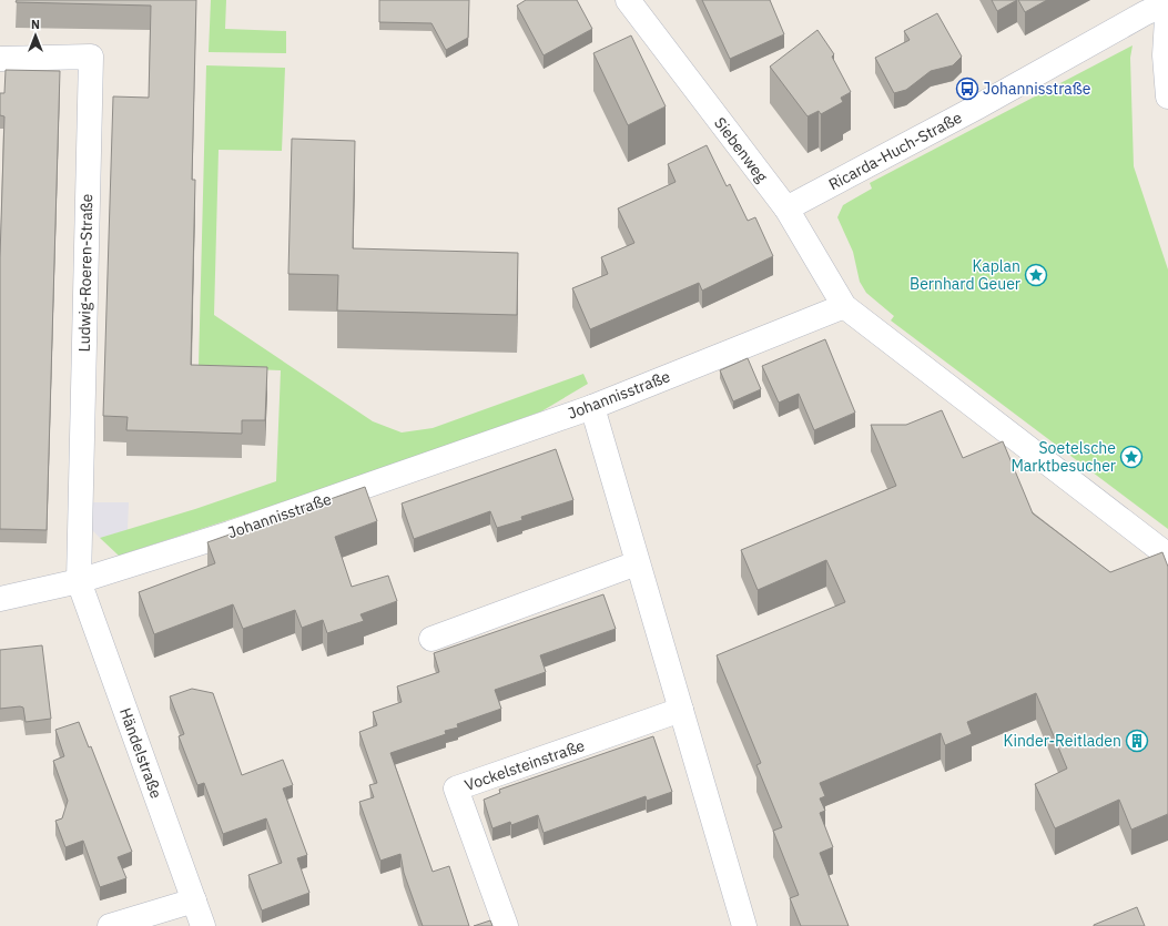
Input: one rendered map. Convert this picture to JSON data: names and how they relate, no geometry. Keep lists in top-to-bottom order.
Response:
{
  "streets": {
    "street": [
      "Siebenweg",
      "Ricarda-Huch-Straße",
      "Ludwig-Roeren-Straße",
      "Johannisstraße",
      "Händelstraße",
      "Vockelsteinstraße"
    ]
  },
  "crossings": [
    ["Siebenweg", "Ricarda-Huch-Straße"],
    ["Siebenweg", "Johannisstraße"],
    ["Ludwig-Roeren-Straße", "Johannisstraße"],
    ["Ludwig-Roeren-Straße", "Händelstraße"],
    ["Johannisstraße", "Händelstraße"]
  ],
  "places": {
    "bus stop": ["Johannisstraße"],
    "place": ["Kaplan Bernhard Geuer", "Soetelsche Marktbesucher"],
    "building": ["Kinder-Reitladen"]
  },
  "north": "top"
}
